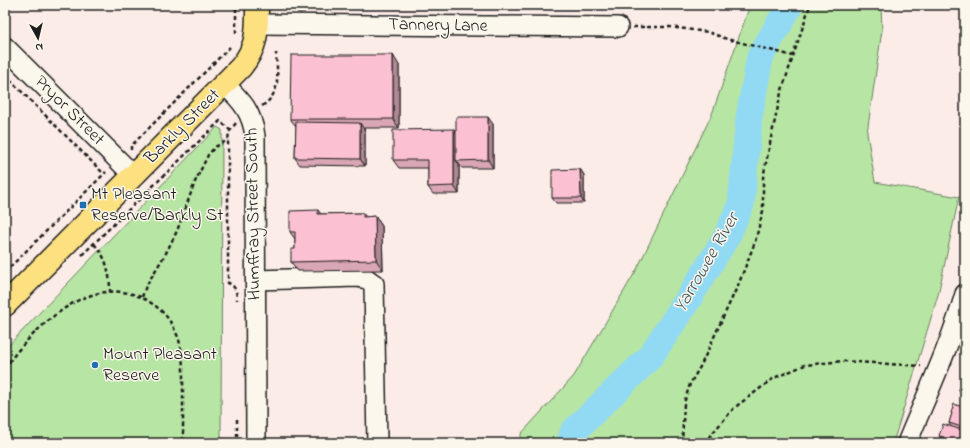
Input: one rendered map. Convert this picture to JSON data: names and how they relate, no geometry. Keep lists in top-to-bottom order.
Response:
{
  "streets": {
    "main road": ["Barkly Street"],
    "street": ["Tannery Lane", "Pryor Street", "Humffray Street South"]
  },
  "crossings": [
    ["Pryor Street", "Barkly Street"],
    ["Barkly Street", "Humffray Street South"]
  ],
  "water": ["Yarrowee River"],
  "places": {
    "transit": ["Mt Pleasant Reserve/Barkly St"],
    "other": ["Mount Pleasant Reserve"]
  },
  "north": "bottom"
}
